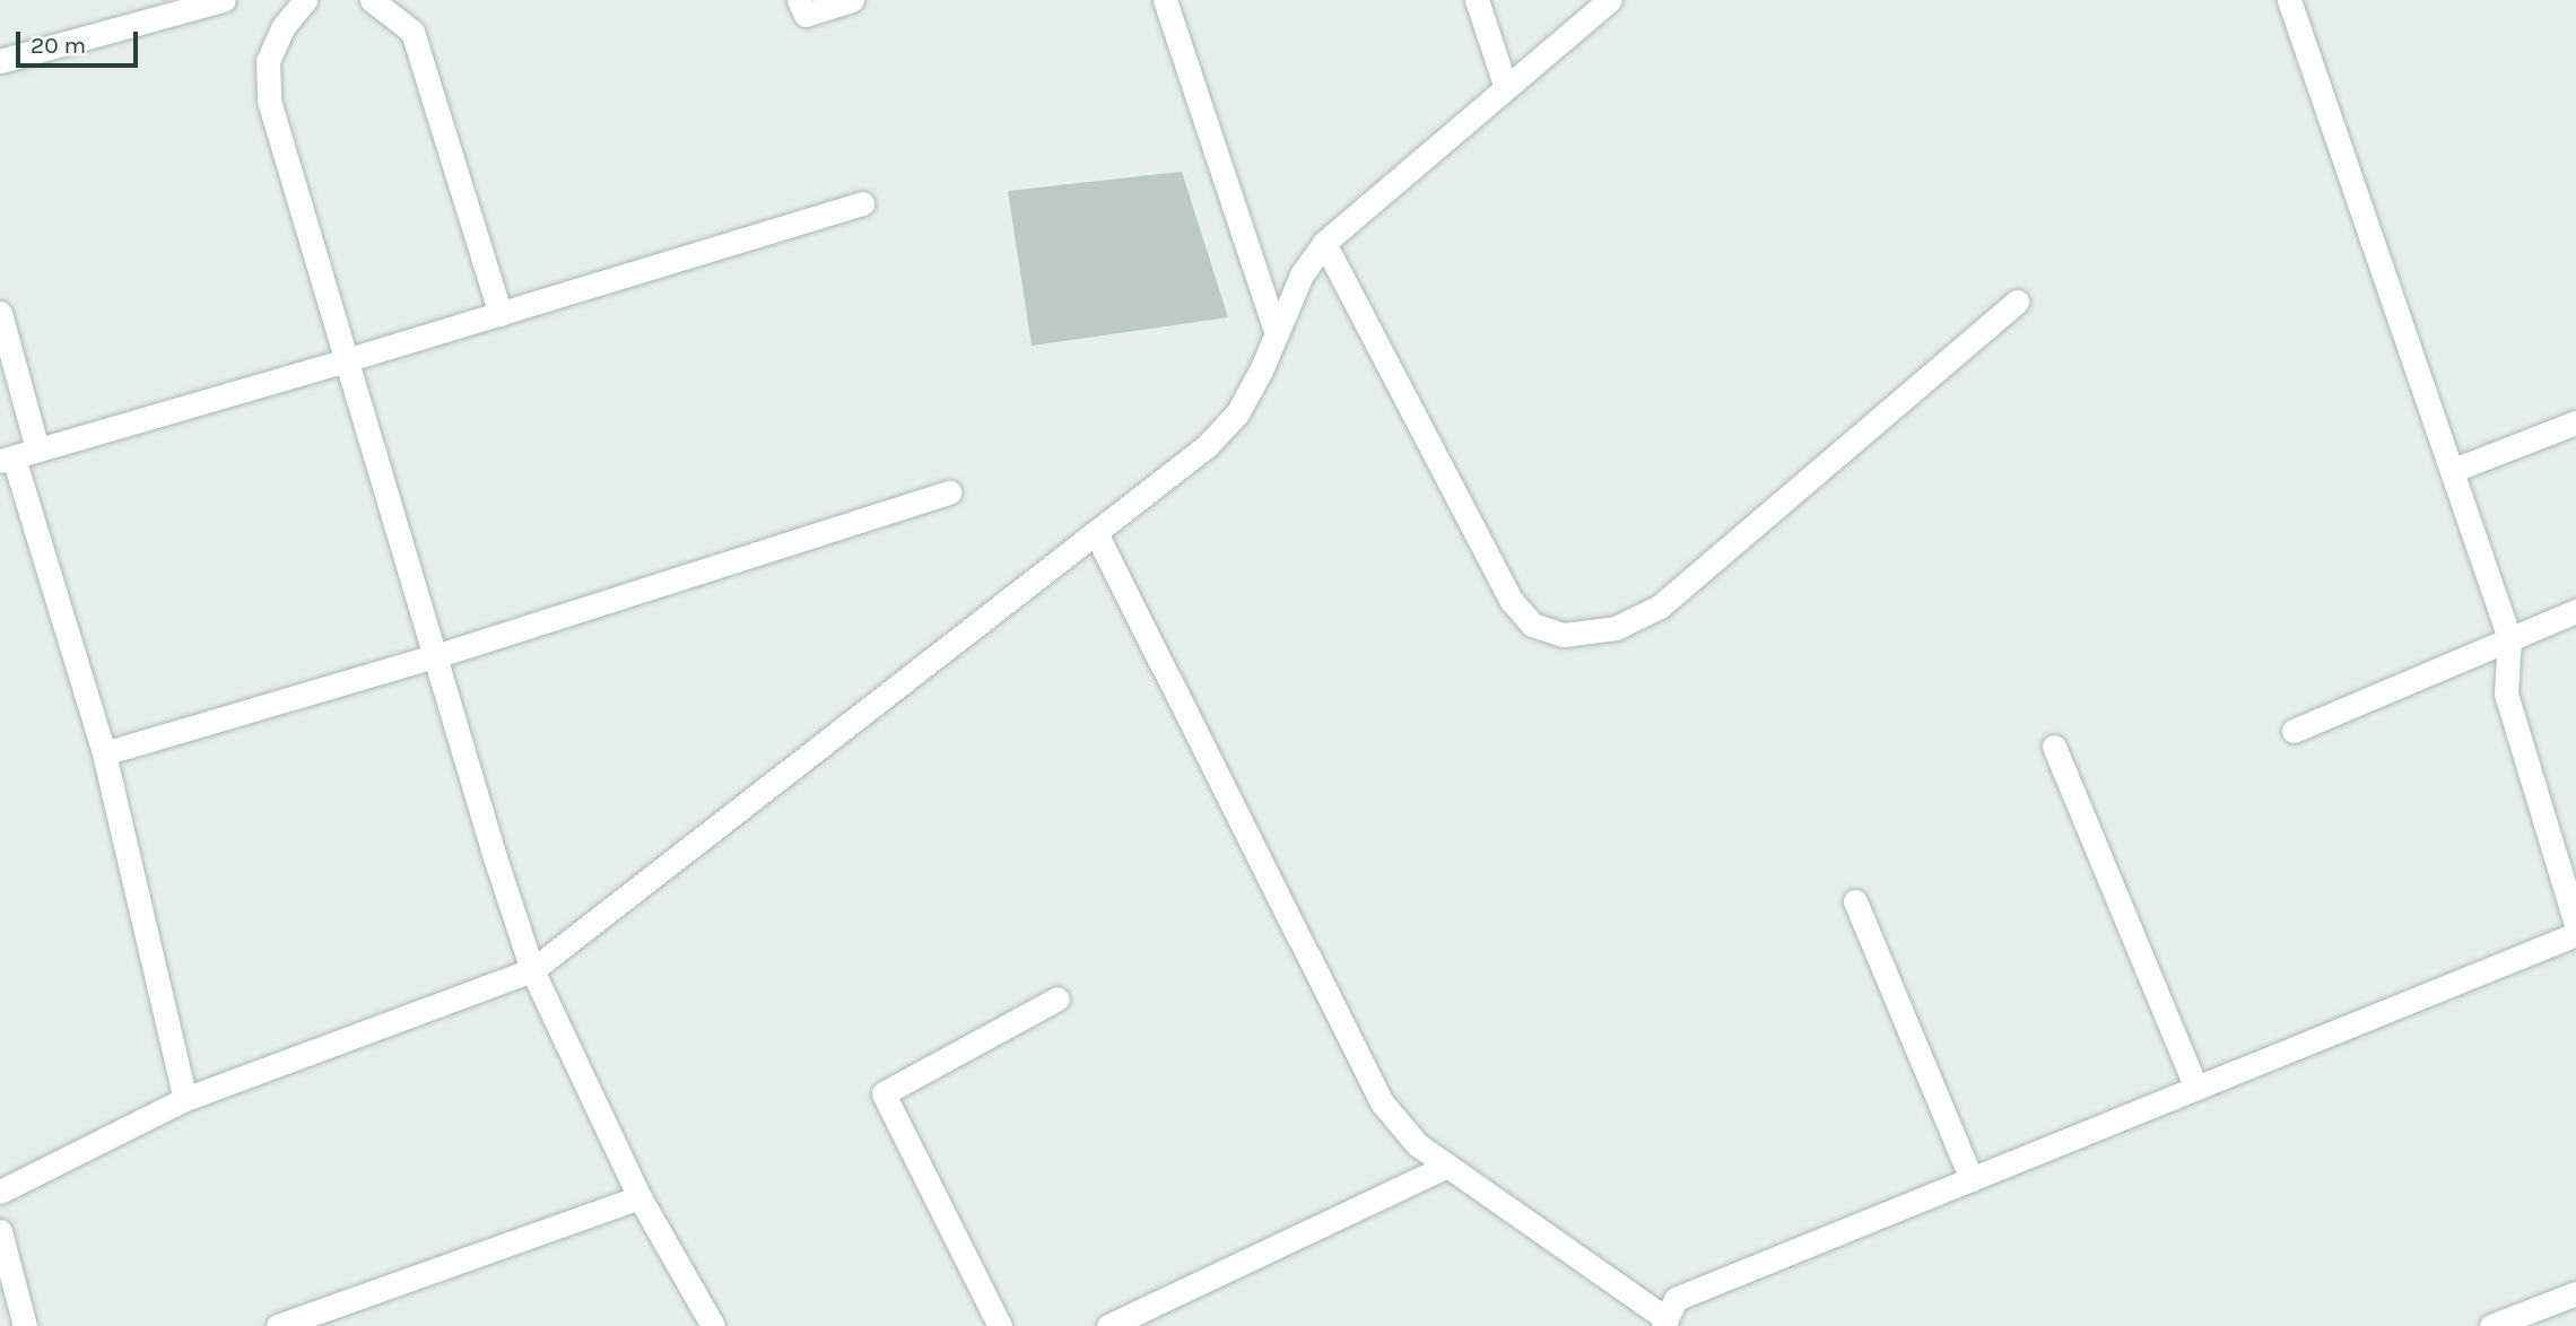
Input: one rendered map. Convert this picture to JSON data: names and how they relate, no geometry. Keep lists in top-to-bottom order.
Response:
{
  "scale_bar": "20 m"
}
